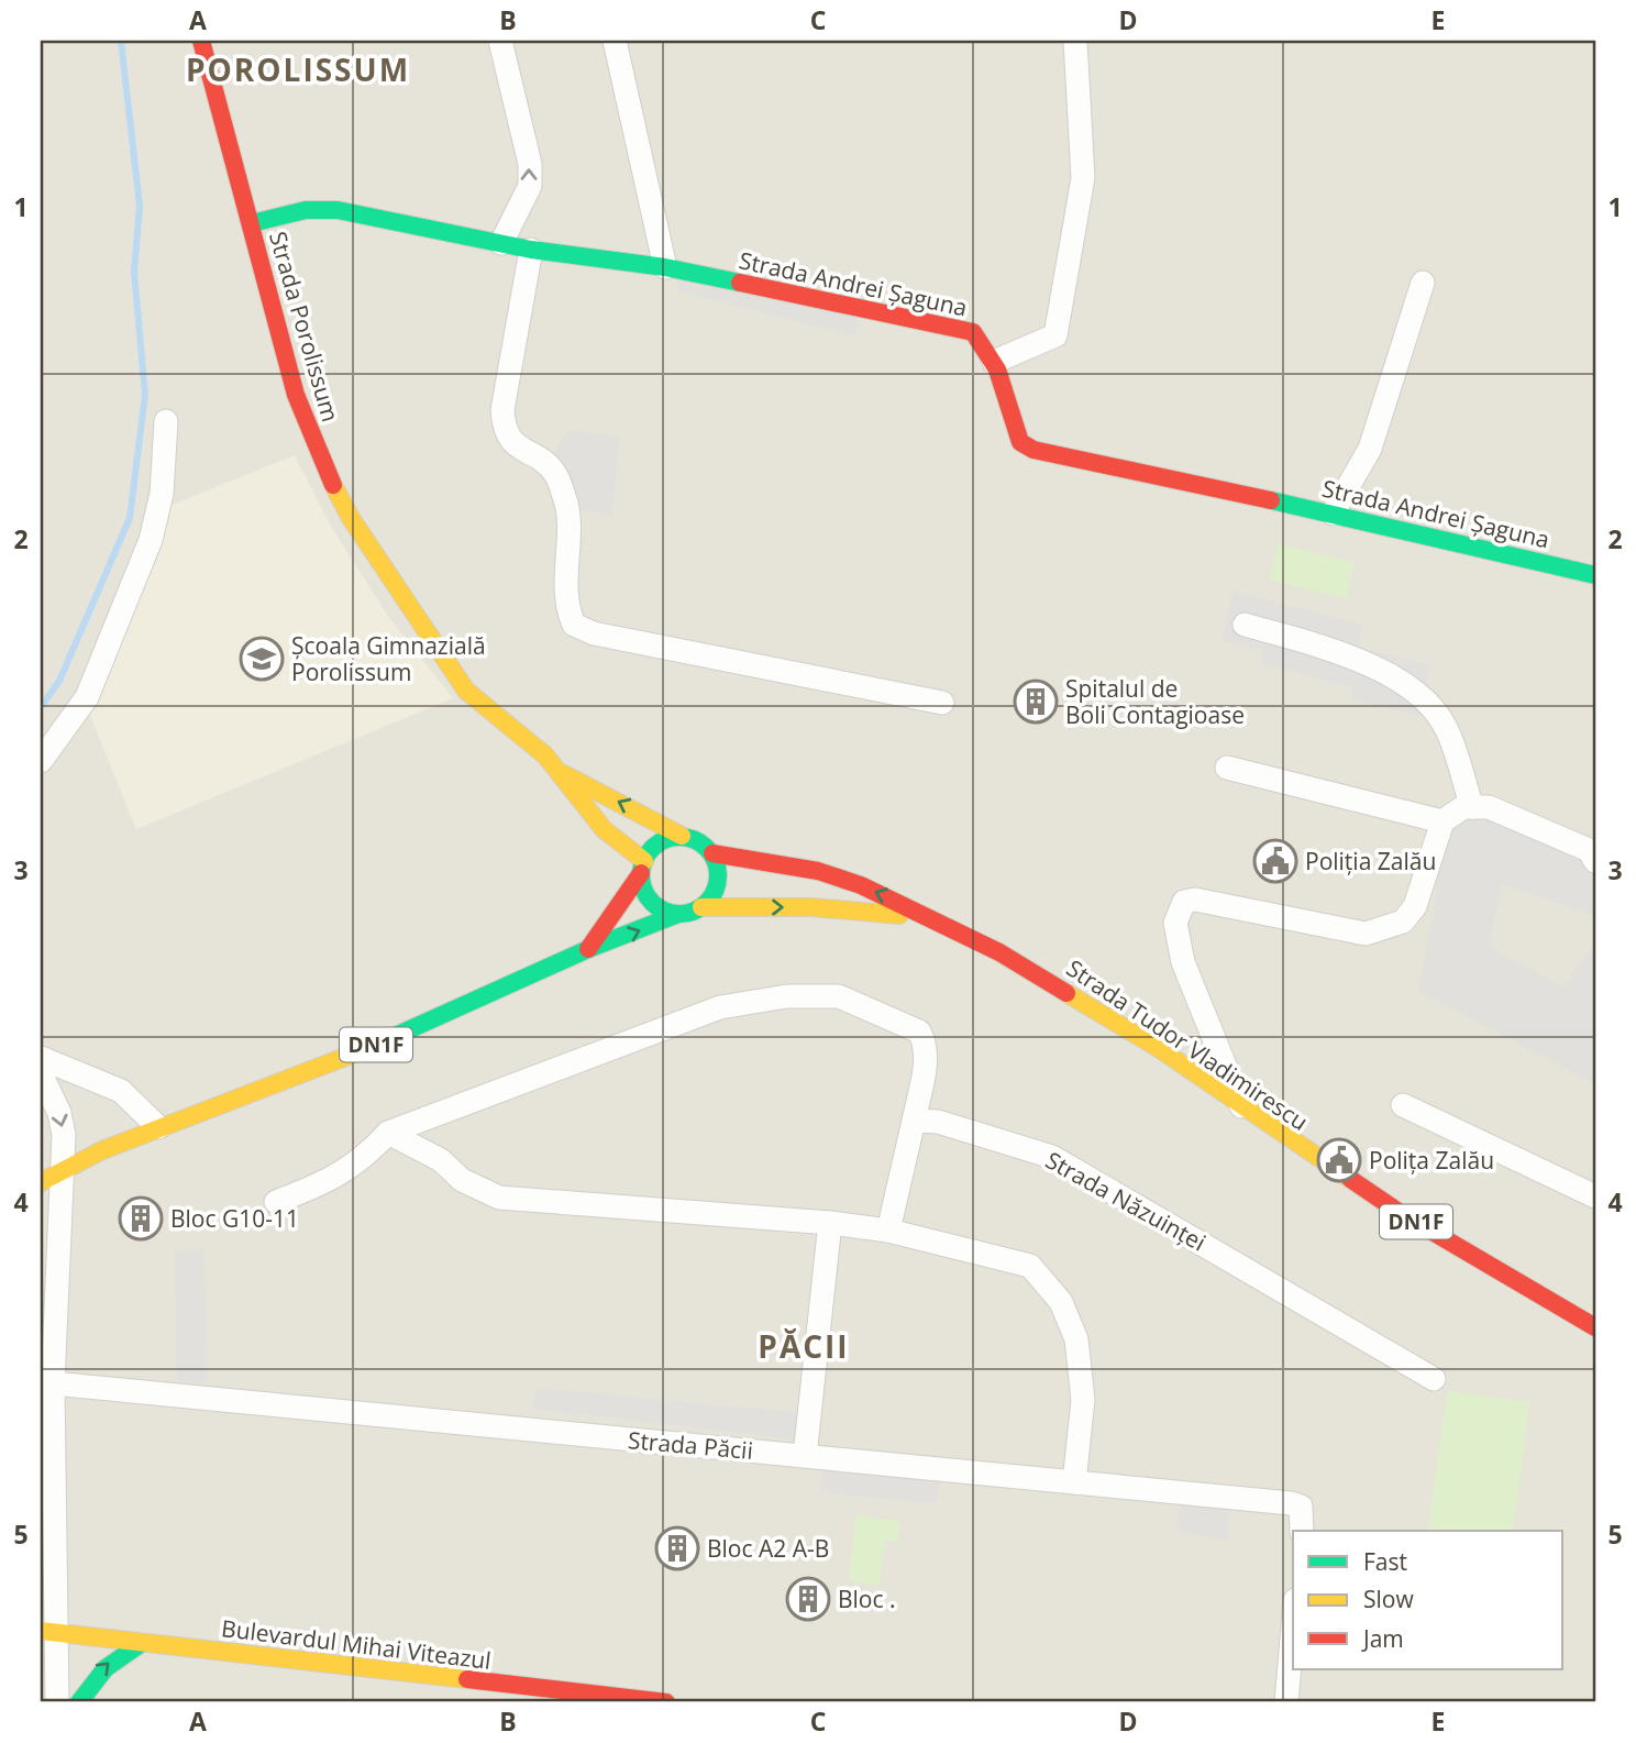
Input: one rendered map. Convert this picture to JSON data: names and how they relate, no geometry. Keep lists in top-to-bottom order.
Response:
{
  "streets": {
    "main road": [
      "Strada Andrei Șaguna",
      "Strada Porolissum",
      "DN1F",
      "Strada Tudor Vladimirescu",
      "Bulevardul Mihai Viteazul"
    ],
    "street": ["Strada Năzuinței", "Strada Păcii"]
  },
  "crossings": [
    ["Strada Andrei Șaguna", "Strada Porolissum"],
    ["Strada Porolissum", "DN1F"],
    ["Strada Porolissum", "Strada Tudor Vladimirescu"],
    ["DN1F", "Strada Tudor Vladimirescu"]
  ],
  "districts": ["POROLISSUM", "PĂCII"],
  "places": {
    "school or university": ["Școala Gimnazială Porolissum"],
    "building": [
      "Spitalul de Boli Contagioase",
      "Bloc G10-11",
      "Bloc A2 A-B",
      "Bloc ."
    ],
    "public building": ["Poliția Zalău", "Polița Zalău"]
  },
  "legend": ["Fast", "Slow", "Jam"],
  "grid": {
    "columns": [
      "A",
      "B",
      "C",
      "D",
      "E"
    ],
    "rows": [
      "1",
      "2",
      "3",
      "4",
      "5"
    ]
  }
}
